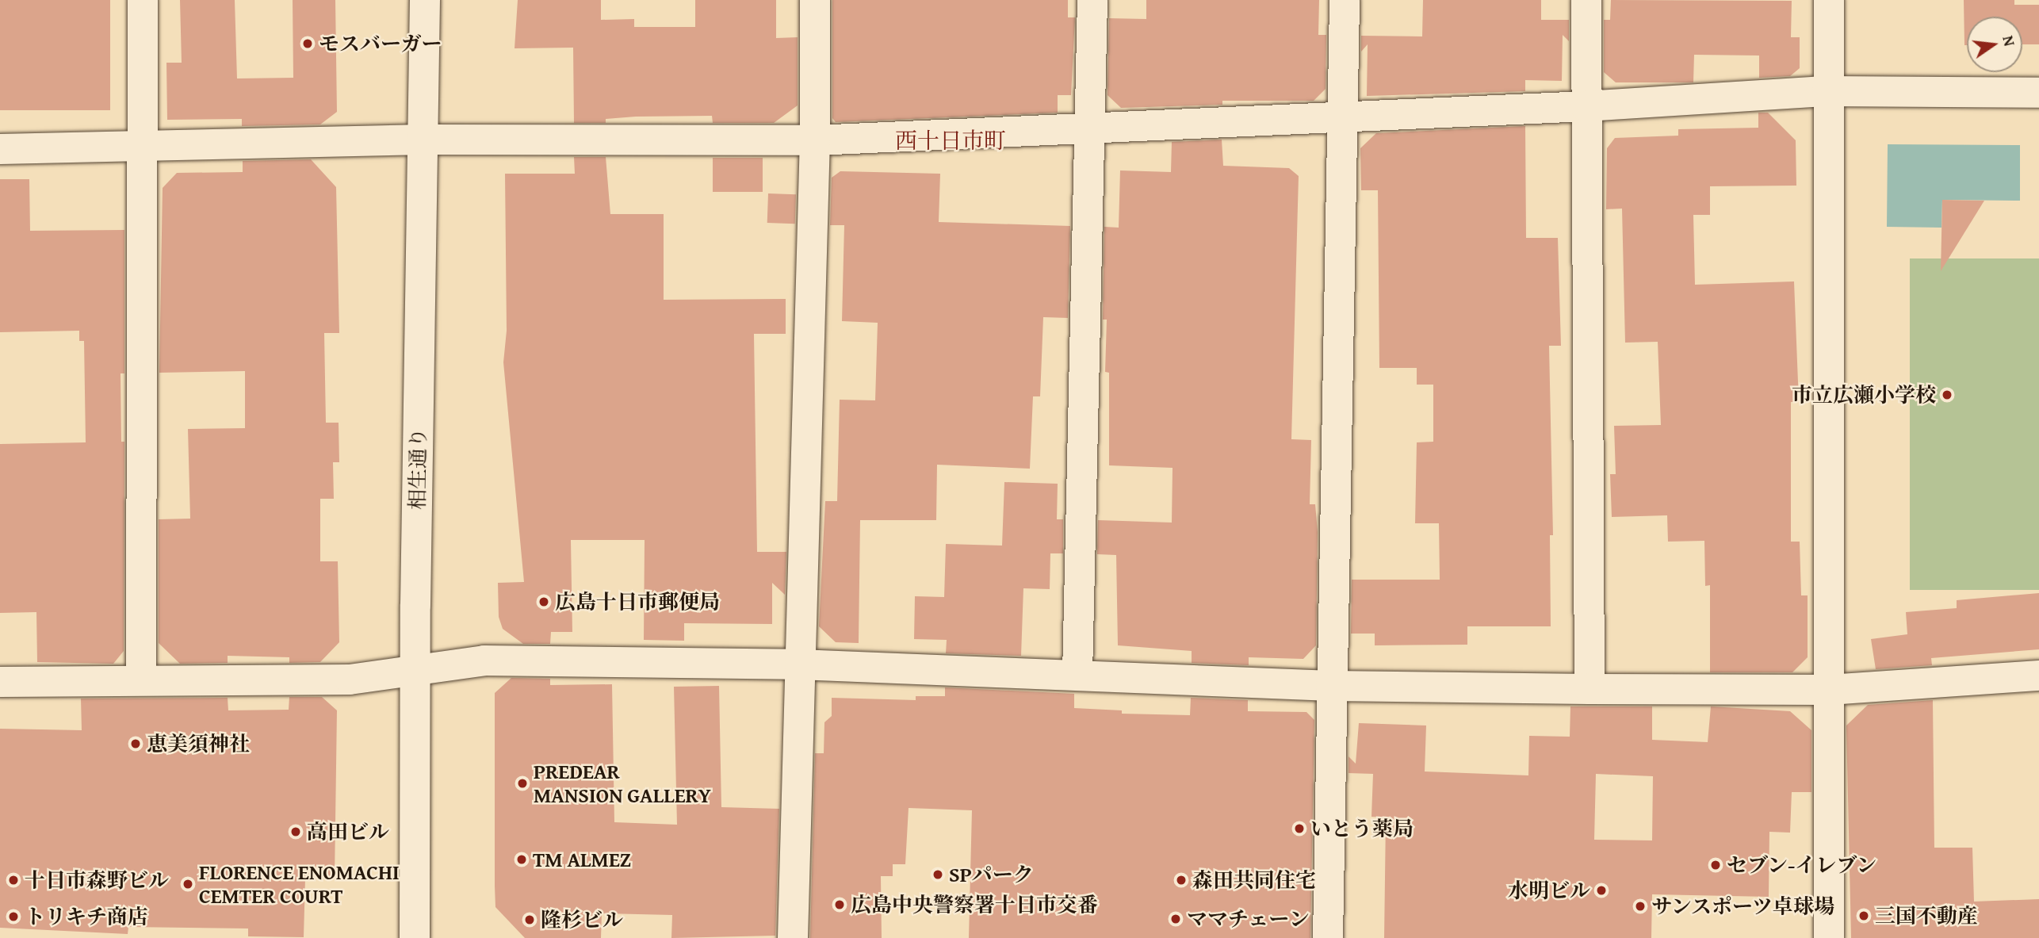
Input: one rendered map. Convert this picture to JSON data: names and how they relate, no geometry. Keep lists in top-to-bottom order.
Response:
{
  "streets": {
    "street": ["相生通り"]
  },
  "districts": ["西十日市町"],
  "places": [
    "モスバーガー",
    "市立広瀬小学校",
    "広島十日市郵便局",
    "恵美須神社",
    "PREDEAR MANSION GALLERY",
    "いとう薬局",
    "高田ビル",
    "TM ALMEZ",
    "セブン-イレブン",
    "SPパーク",
    "十日市森野ビル",
    "森田共同住宅",
    "FLORENCE ENOMACHI CEMTER COURT",
    "水明ビル",
    "広島中央警察署十日市交番",
    "サンスポーツ卓球場",
    "三国不動産",
    "トリキチ商店",
    "ママチェーン",
    "隆杉ビル"
  ],
  "north": "right"
}
